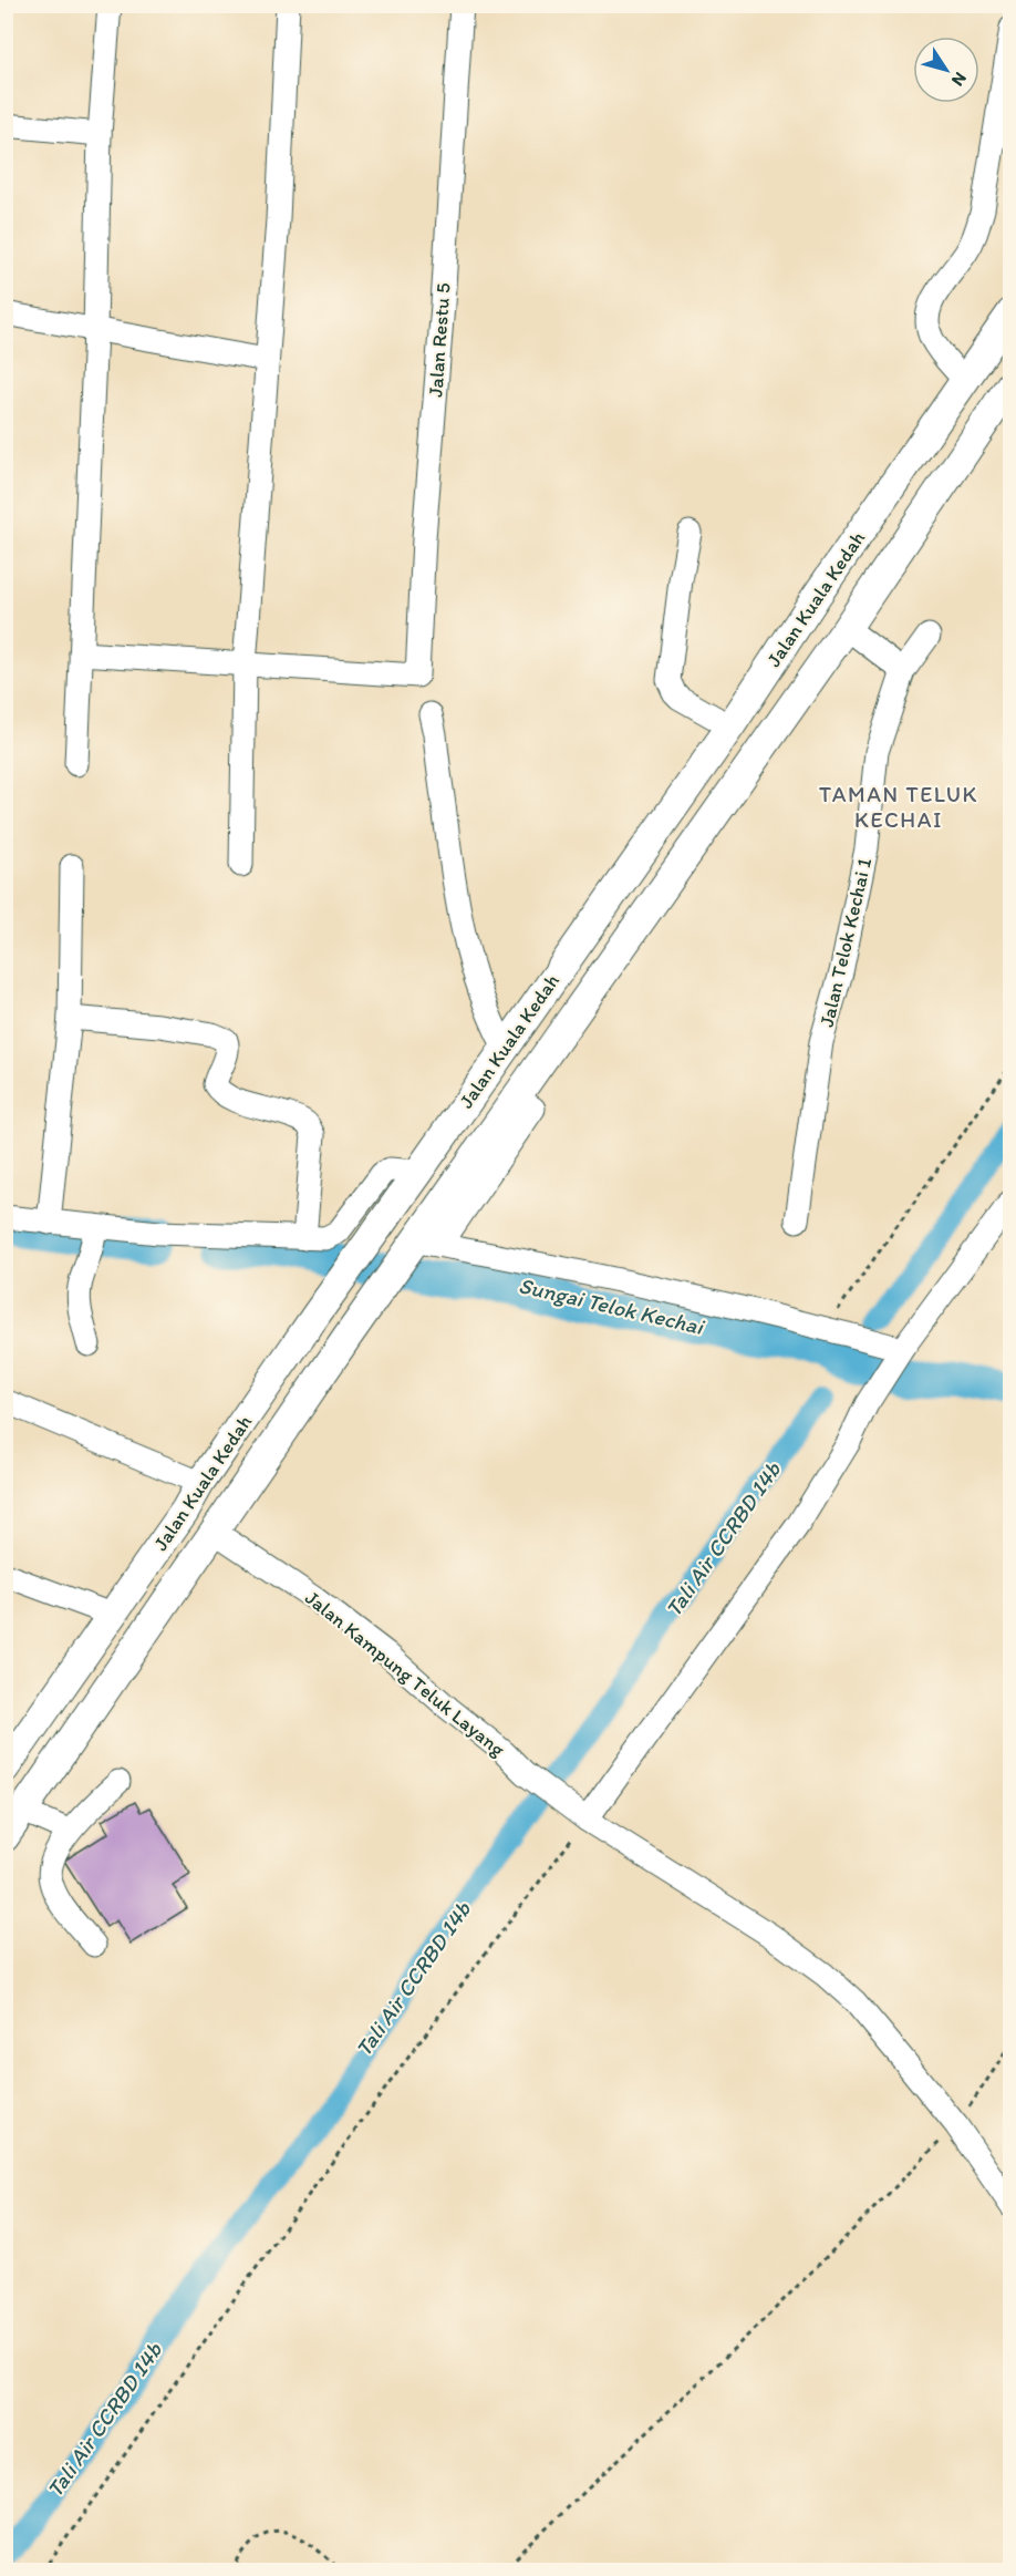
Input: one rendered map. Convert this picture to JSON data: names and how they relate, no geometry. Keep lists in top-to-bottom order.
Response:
{
  "streets": {
    "main road": ["Jalan Kuala Kedah"],
    "street": ["Jalan Restu 5", "Jalan Telok Kechai 1", "Jalan Kampung Teluk Layang"]
  },
  "crossings": [
    ["Jalan Kuala Kedah", "Jalan Kampung Teluk Layang"]
  ],
  "districts": ["TAMAN TELUK KECHAI"],
  "water": ["Sungai Telok Kechai", "Tali Air CCRBD 14b"],
  "north": "bottom right"
}
